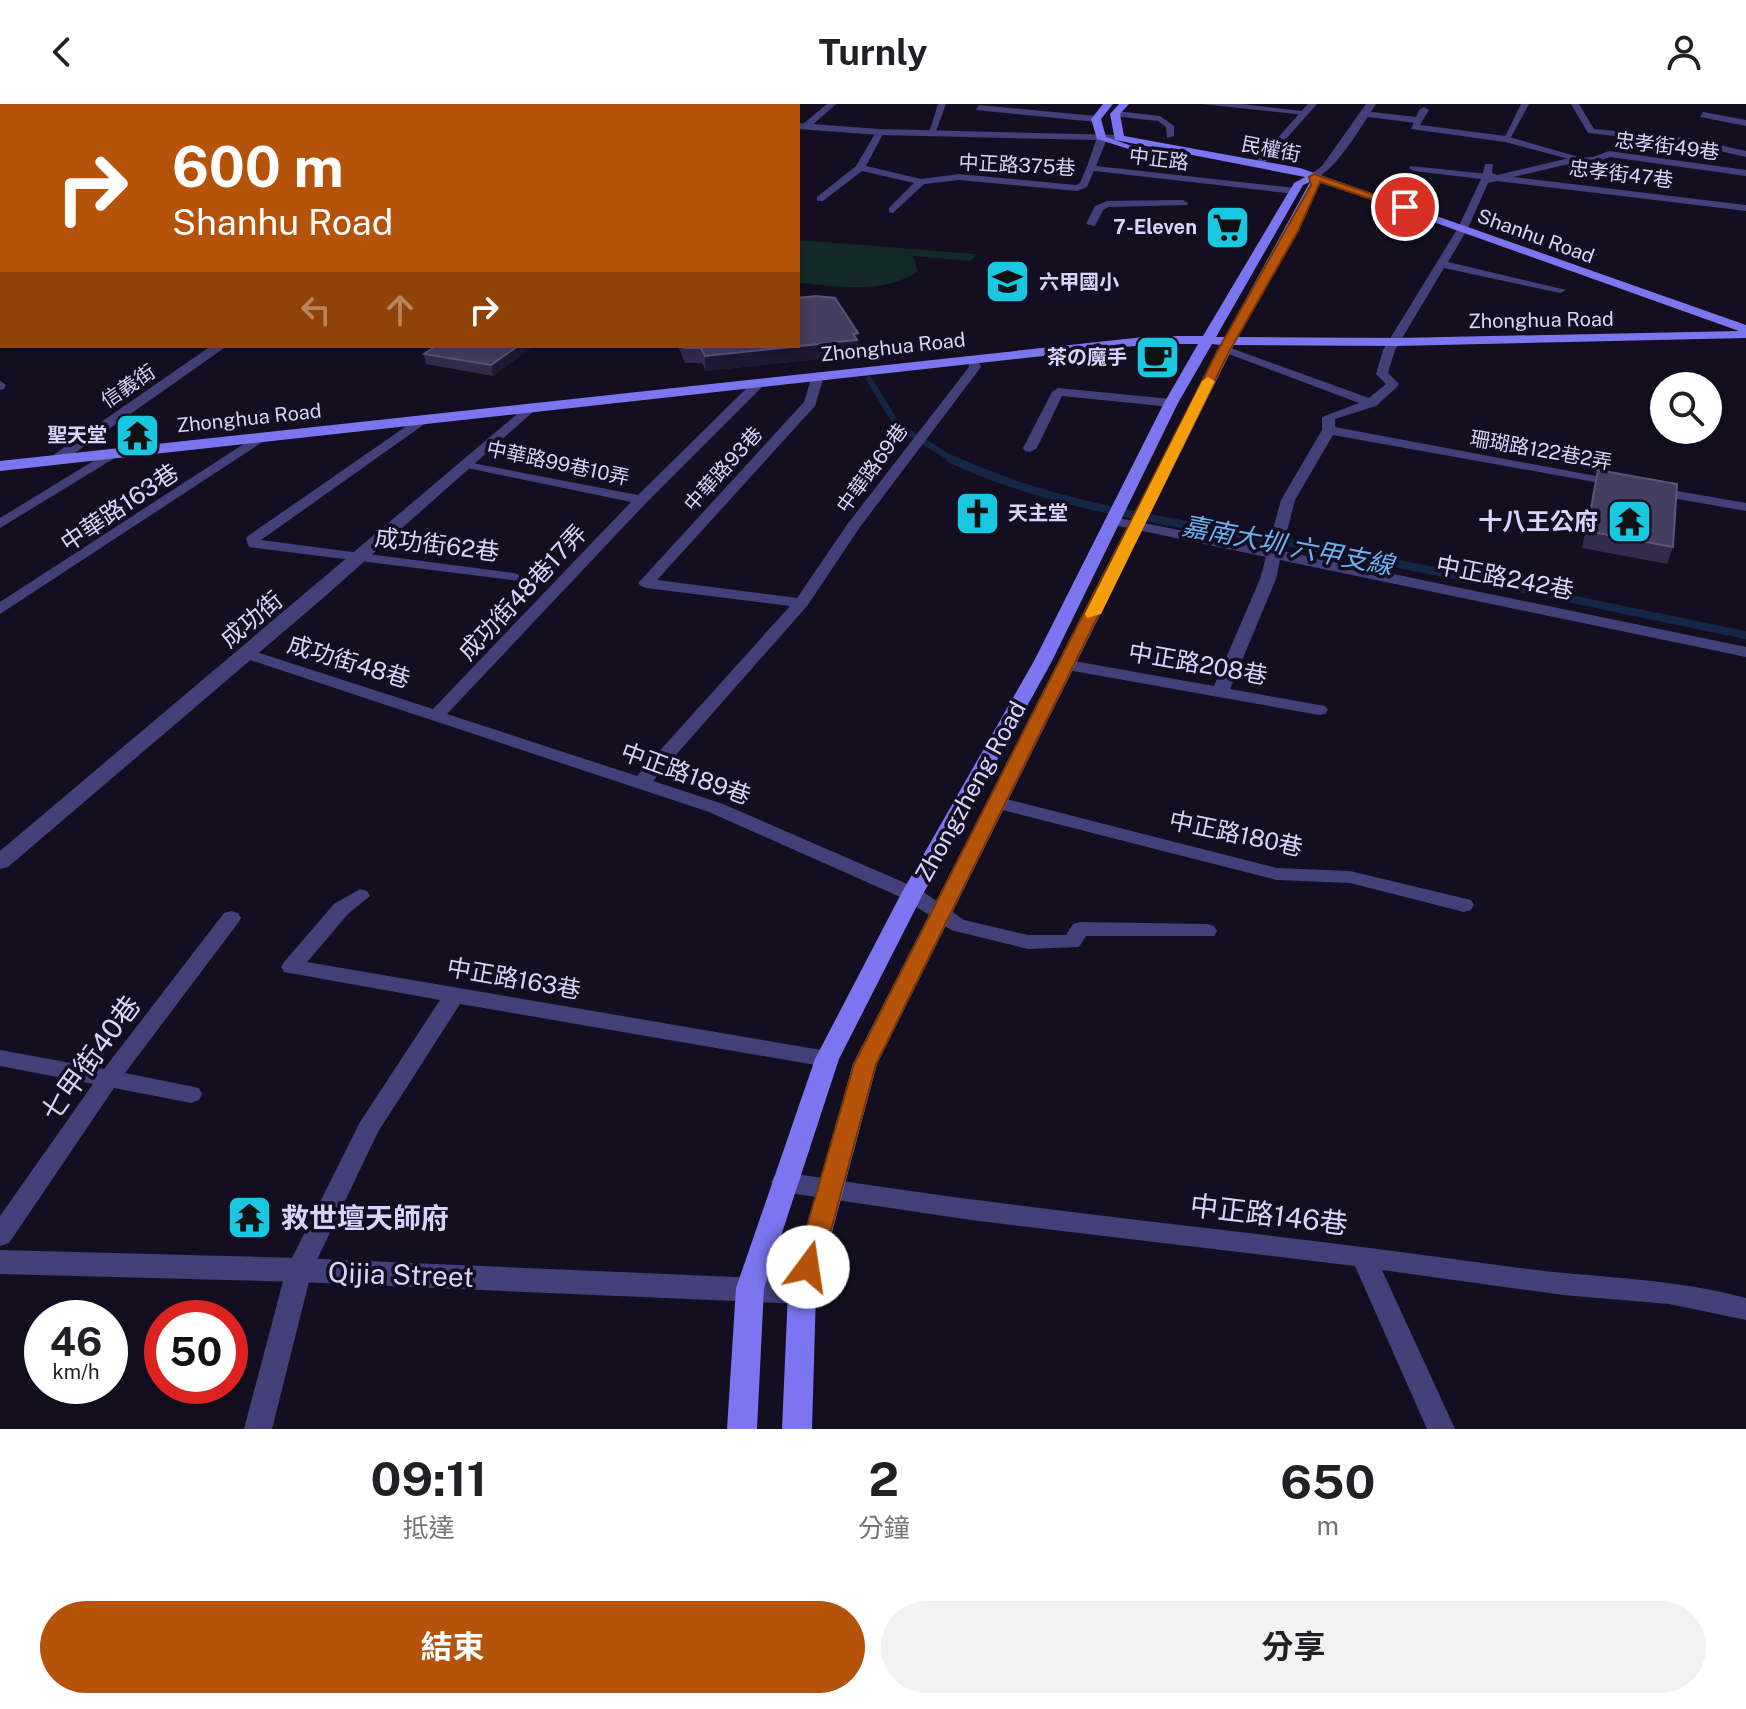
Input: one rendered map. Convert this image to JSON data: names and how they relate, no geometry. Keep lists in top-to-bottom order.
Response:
{
  "streets": {
    "main road": [
      "民權街",
      "中正路",
      "Shanhu Road",
      "Zhonghua Road",
      "Zhongzheng Road"
    ],
    "street": ["信義街", "成功街", "Qijia Street"],
    "lane": [
      "忠孝街49巷",
      "中正路375巷",
      "忠孝街47巷",
      "珊瑚路122巷2弄",
      "中華路99巷10弄",
      "中華路69巷",
      "中華路93巷",
      "中華路163巷",
      "成功街62巷",
      "中正路242巷",
      "成功街48巷17弄",
      "成功街48巷",
      "中正路208巷",
      "中正路189巷",
      "中正路180巷",
      "中正路163巷",
      "七甲街40巷",
      "中正路146巷"
    ]
  },
  "crossings": [
    ["忠孝街49巷", "忠孝街47巷"],
    ["民權街", "中正路"],
    ["民權街", "Shanhu Road"],
    ["民權街", "Zhongzheng Road"],
    ["中正路", "中正路375巷"],
    ["中正路", "Zhongzheng Road"],
    ["Shanhu Road", "Zhonghua Road"],
    ["Shanhu Road", "Zhongzheng Road"],
    ["Zhonghua Road", "信義街"],
    ["Zhonghua Road", "中華路69巷"],
    ["Zhonghua Road", "中華路93巷"],
    ["Zhonghua Road", "中華路163巷"],
    ["Zhonghua Road", "成功街62巷"],
    ["Zhonghua Road", "成功街48巷17弄"],
    ["Zhonghua Road", "成功街"],
    ["Zhonghua Road", "Zhongzheng Road"],
    ["中華路99巷10弄", "成功街48巷17弄"],
    ["中華路99巷10弄", "成功街"],
    ["中華路69巷", "中華路93巷"],
    ["成功街62巷", "成功街"],
    ["中正路242巷", "Zhongzheng Road"],
    ["成功街48巷17弄", "成功街48巷"],
    ["成功街48巷17弄", "中正路189巷"],
    ["成功街", "成功街48巷"],
    ["成功街48巷", "中正路189巷"],
    ["中正路208巷", "Zhongzheng Road"],
    ["中正路189巷", "Zhongzheng Road"],
    ["Zhongzheng Road", "中正路180巷"],
    ["Zhongzheng Road", "中正路163巷"],
    ["Zhongzheng Road", "中正路146巷"],
    ["Zhongzheng Road", "Qijia Street"]
  ],
  "water": ["嘉南大圳 六甲支線"],
  "places": {
    "supermarket": ["7-Eleven"],
    "school or university": ["六甲國小"],
    "cafe": ["茶の魔手"],
    "temple": ["聖天堂", "十八王公府", "救世壇天師府"],
    "church": ["天主堂"]
  },
  "page": {
    "header": "Turnly",
    "turn": ["600 m", "Shanhu Road"],
    "speed": "46 km/h",
    "limit": "50",
    "eta": [
      "09:11",
      "抵達",
      "2",
      "分鐘",
      "650",
      "m"
    ],
    "buttons": ["結束", "分享"]
  }
}
